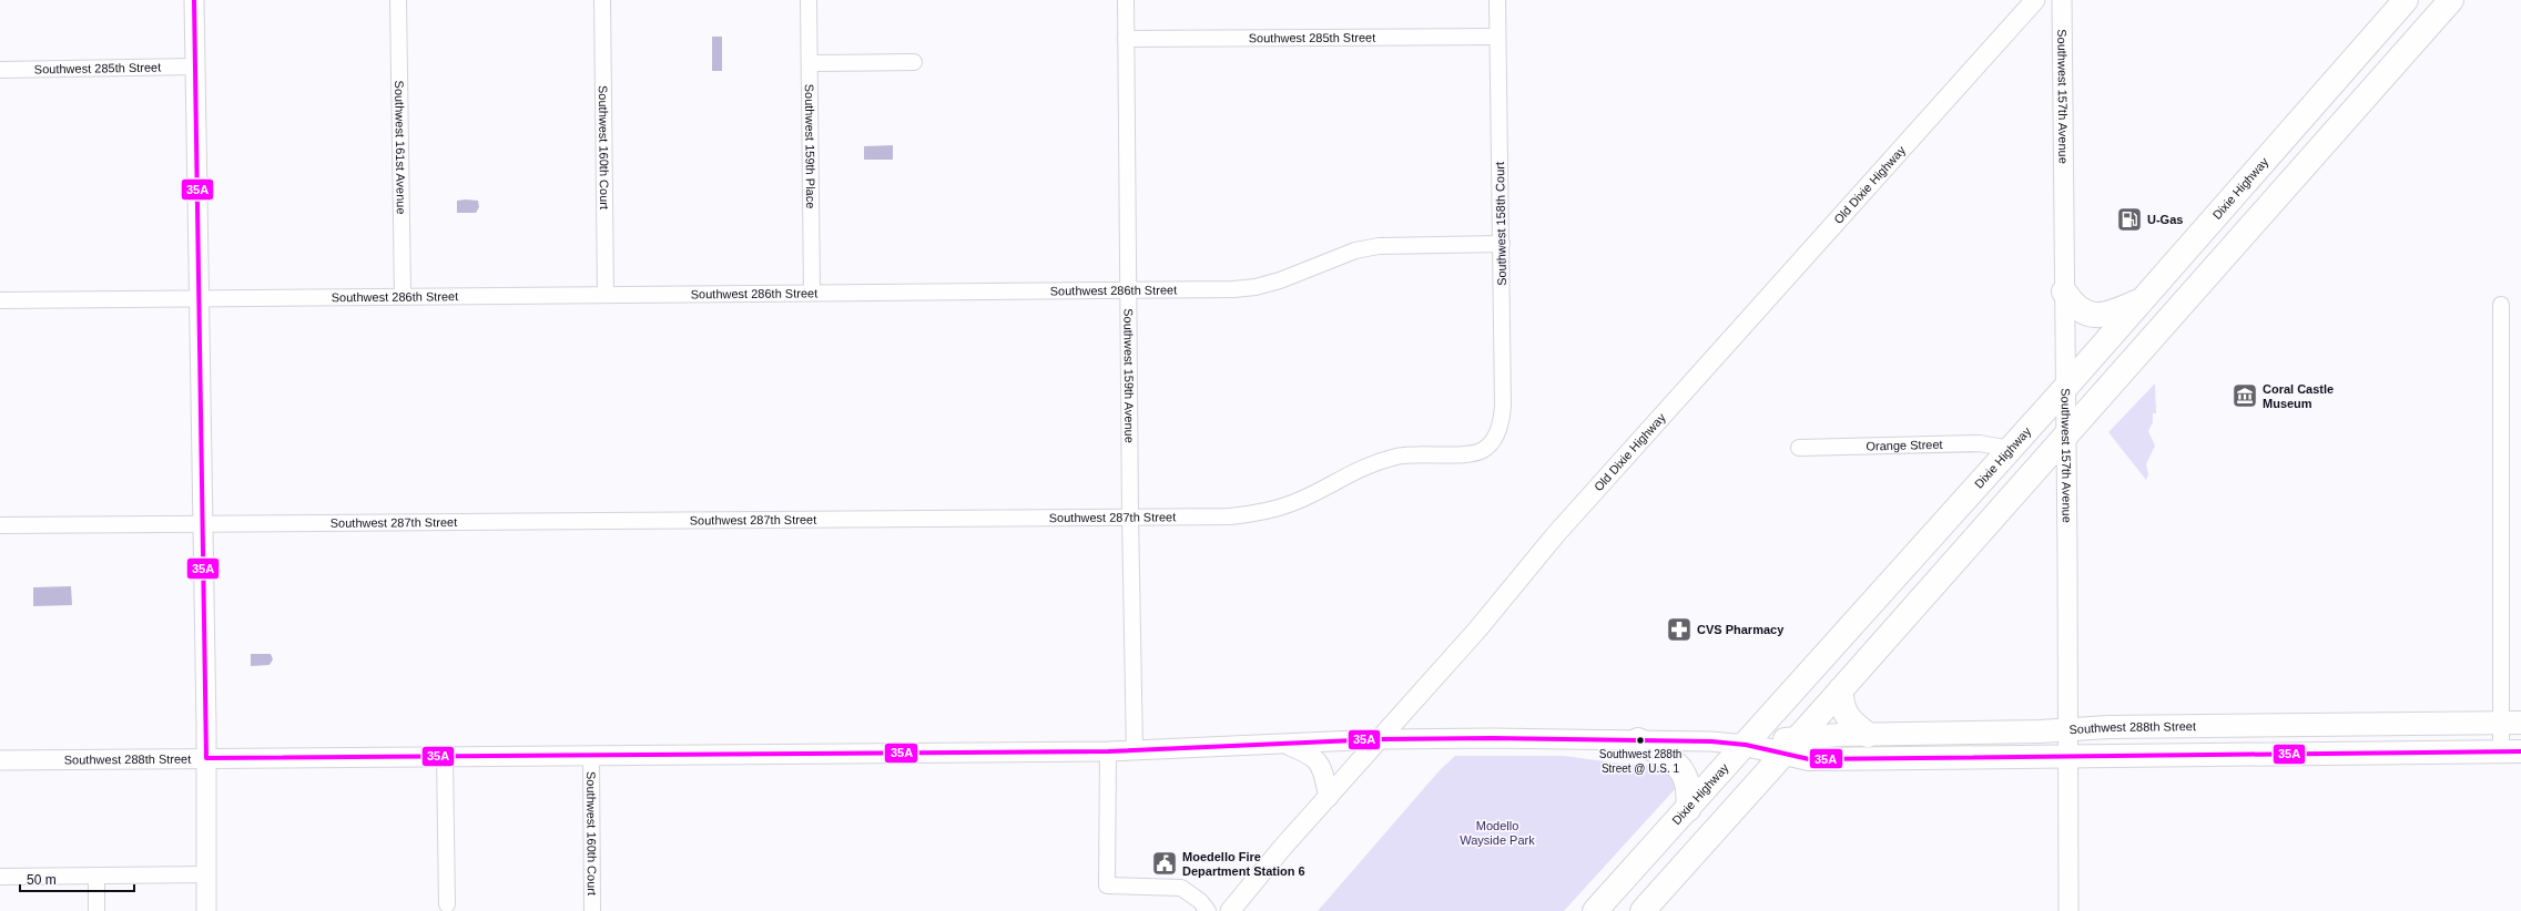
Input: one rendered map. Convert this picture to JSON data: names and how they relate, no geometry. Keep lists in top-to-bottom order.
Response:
{
  "streets": {
    "highway": ["Dixie Highway"],
    "main road": ["Southwest 288th Street"],
    "street": [
      "Southwest 285th Street",
      "Southwest 157th Avenue",
      "Southwest 159th Place",
      "Southwest 161st Avenue",
      "Southwest 160th Court",
      "Old Dixie Highway",
      "Southwest 158th Court",
      "Southwest 286th Street",
      "Southwest 159th Avenue",
      "Orange Street",
      "Southwest 287th Street"
    ]
  },
  "crossings": [
    ["Southwest 285th Street", "Southwest 158th Court"],
    ["Southwest 285th Street", "Southwest 159th Avenue"],
    ["Southwest 157th Avenue", "Dixie Highway"],
    ["Southwest 157th Avenue", "Southwest 288th Street"],
    ["Southwest 159th Place", "Southwest 286th Street"],
    ["Southwest 161st Avenue", "Southwest 286th Street"],
    ["Southwest 160th Court", "Southwest 286th Street"],
    ["Southwest 160th Court", "Southwest 288th Street"],
    ["Old Dixie Highway", "Southwest 288th Street"],
    ["Dixie Highway", "Orange Street"],
    ["Dixie Highway", "Southwest 288th Street"],
    ["Southwest 158th Court", "Southwest 286th Street"],
    ["Southwest 158th Court", "Southwest 287th Street"],
    ["Southwest 286th Street", "Southwest 159th Avenue"],
    ["Southwest 159th Avenue", "Southwest 287th Street"],
    ["Southwest 159th Avenue", "Southwest 288th Street"]
  ],
  "parks": ["Modello Wayside Park"],
  "places": {
    "fuel station": ["U-Gas"],
    "museum": ["Coral Castle Museum"],
    "pharmacy": ["CVS Pharmacy"],
    "other": ["Southwest 288th Street @ U.S. 1"],
    "public building": ["Moedello Fire Department Station 6"]
  },
  "lines": ["transit line 35A"],
  "scale_bar": "50 m"
}
